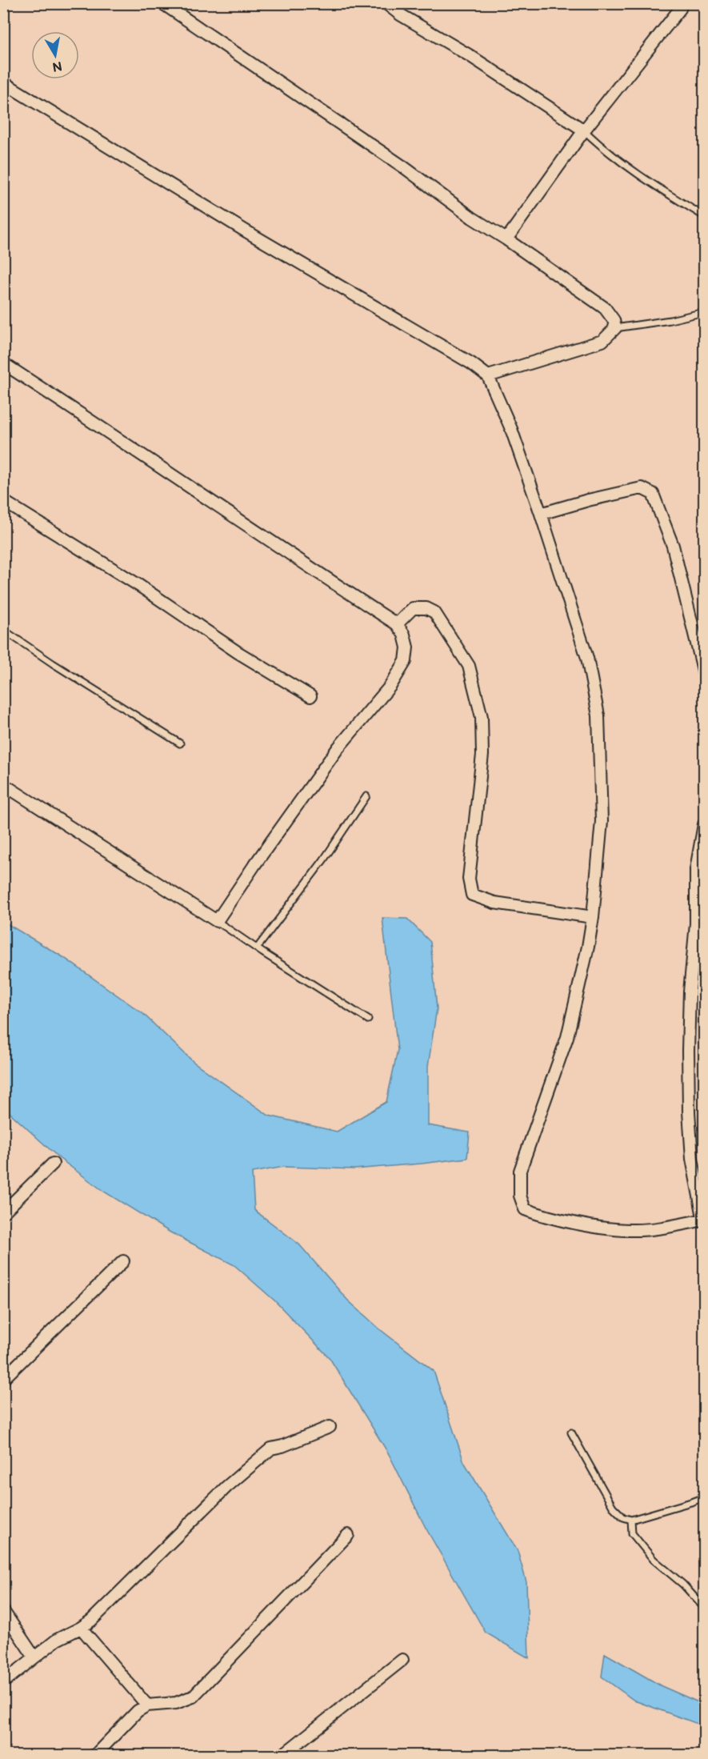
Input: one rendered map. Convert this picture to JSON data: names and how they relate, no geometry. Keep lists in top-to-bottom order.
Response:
{
  "north": "bottom"
}
